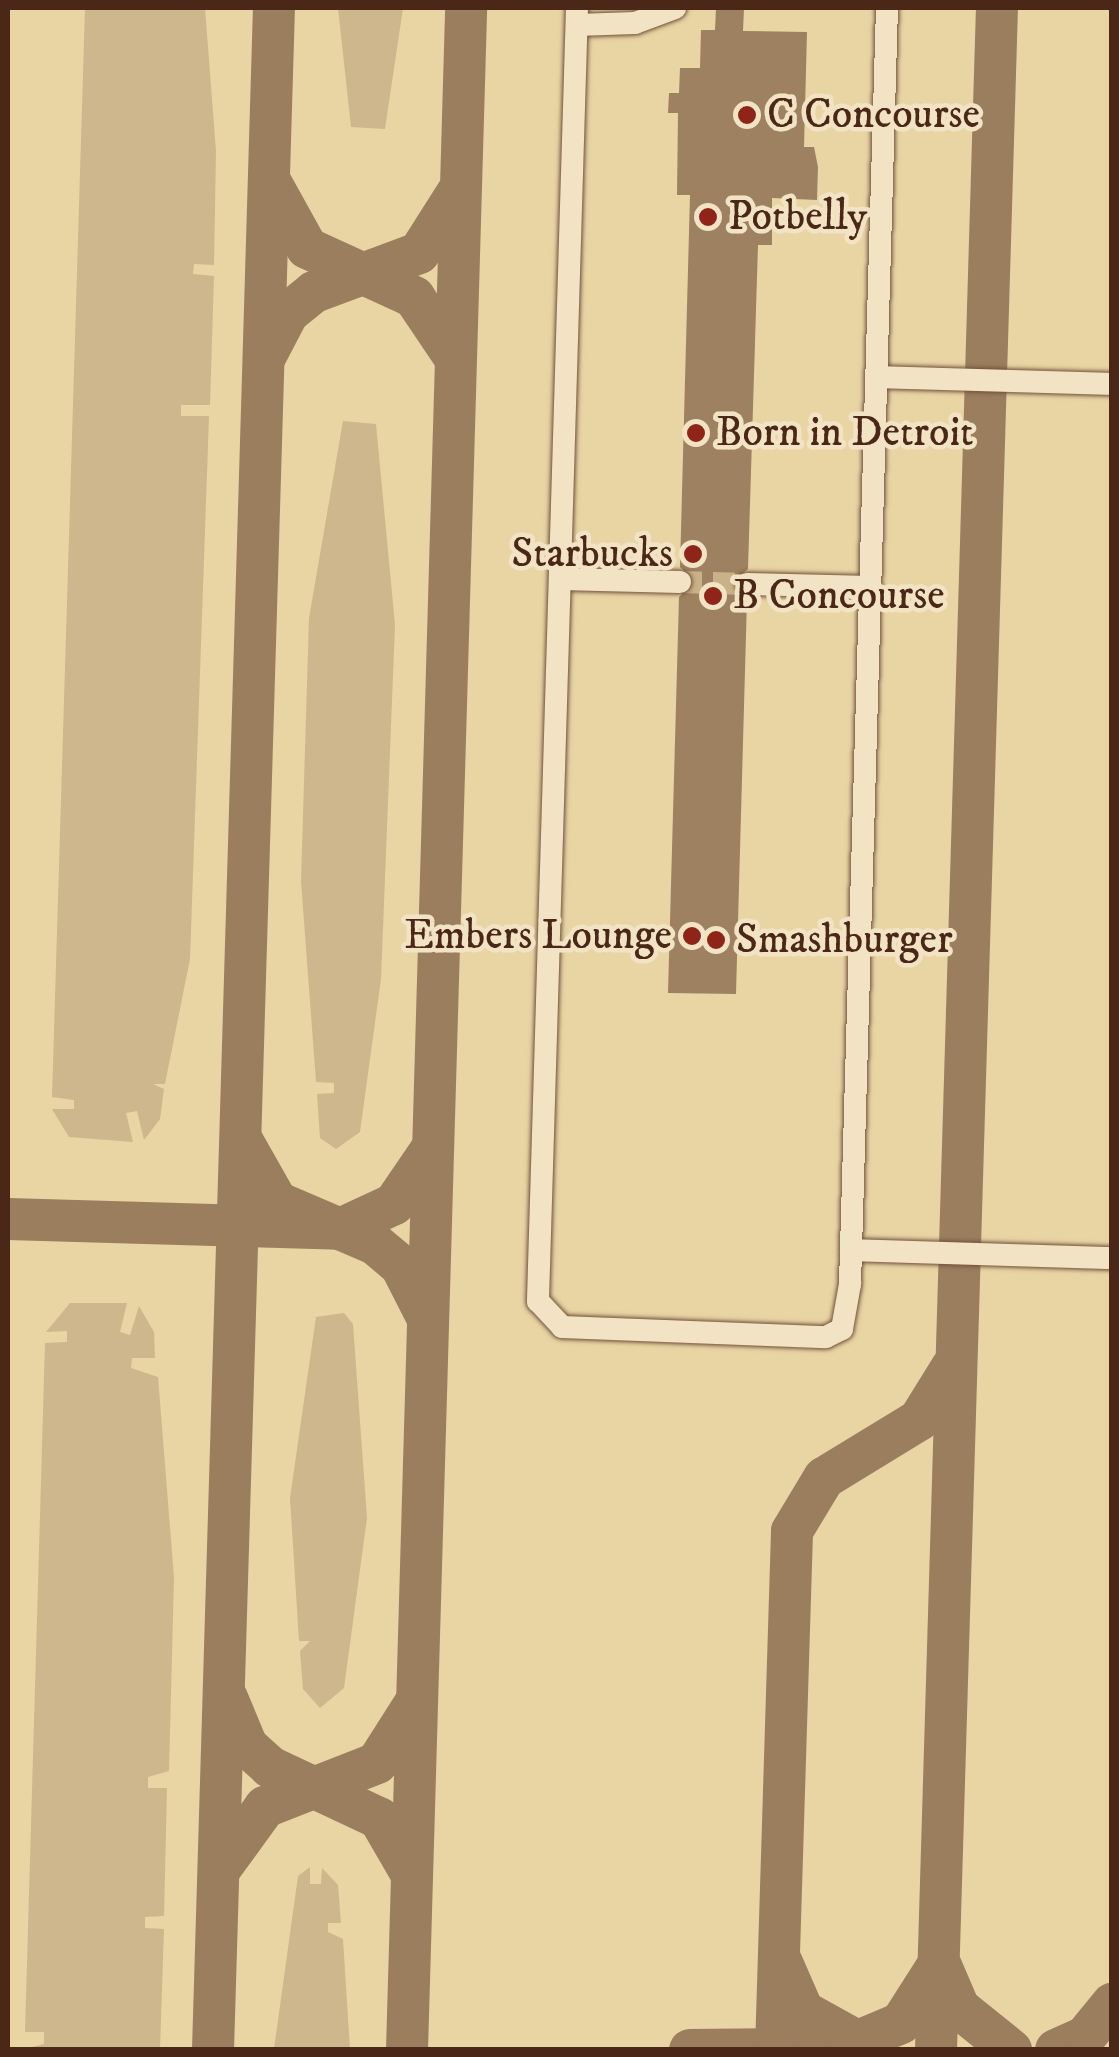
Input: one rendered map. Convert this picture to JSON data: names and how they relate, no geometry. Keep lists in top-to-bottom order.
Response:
{
  "places": [
    "C Concourse",
    "Potbelly",
    "Born in Detroit",
    "Starbucks",
    "B Concourse",
    "Embers Lounge",
    "Smashburger"
  ]
}
